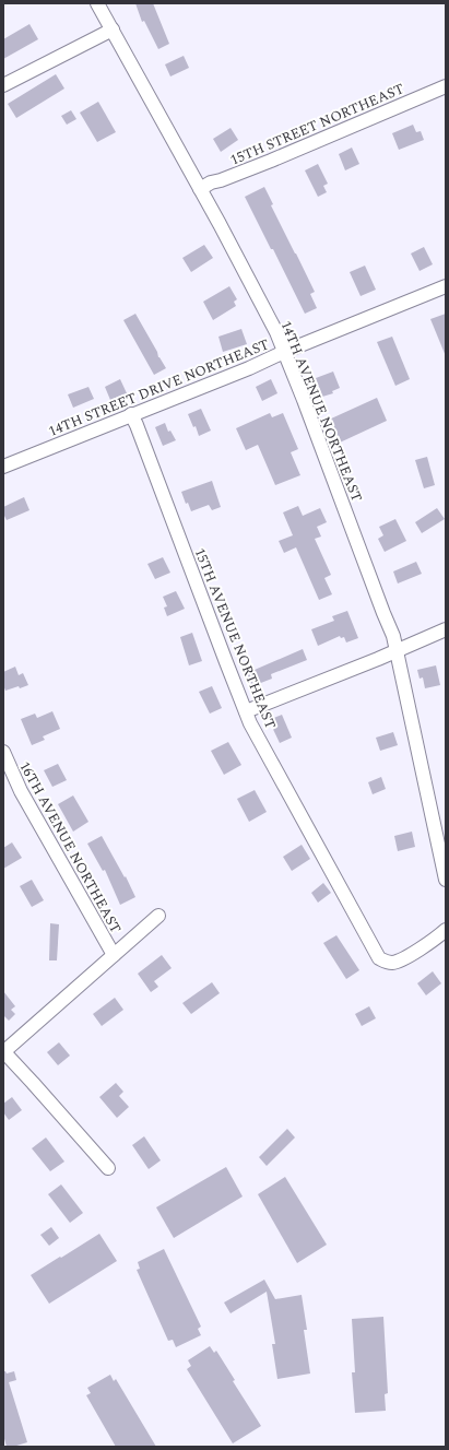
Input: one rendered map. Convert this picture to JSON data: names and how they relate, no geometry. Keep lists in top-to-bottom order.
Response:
{
  "streets": {
    "street": [
      "15TH STREET NORTHEAST",
      "14TH STREET DRIVE NORTHEAST",
      "14TH AVENUE NORTHEAST",
      "15TH AVENUE NORTHEAST",
      "16TH AVENUE NORTHEAST"
    ]
  },
  "crossings": [
    ["15TH STREET NORTHEAST", "14TH AVENUE NORTHEAST"],
    ["14TH STREET DRIVE NORTHEAST", "14TH AVENUE NORTHEAST"],
    ["14TH STREET DRIVE NORTHEAST", "15TH AVENUE NORTHEAST"]
  ]
}
